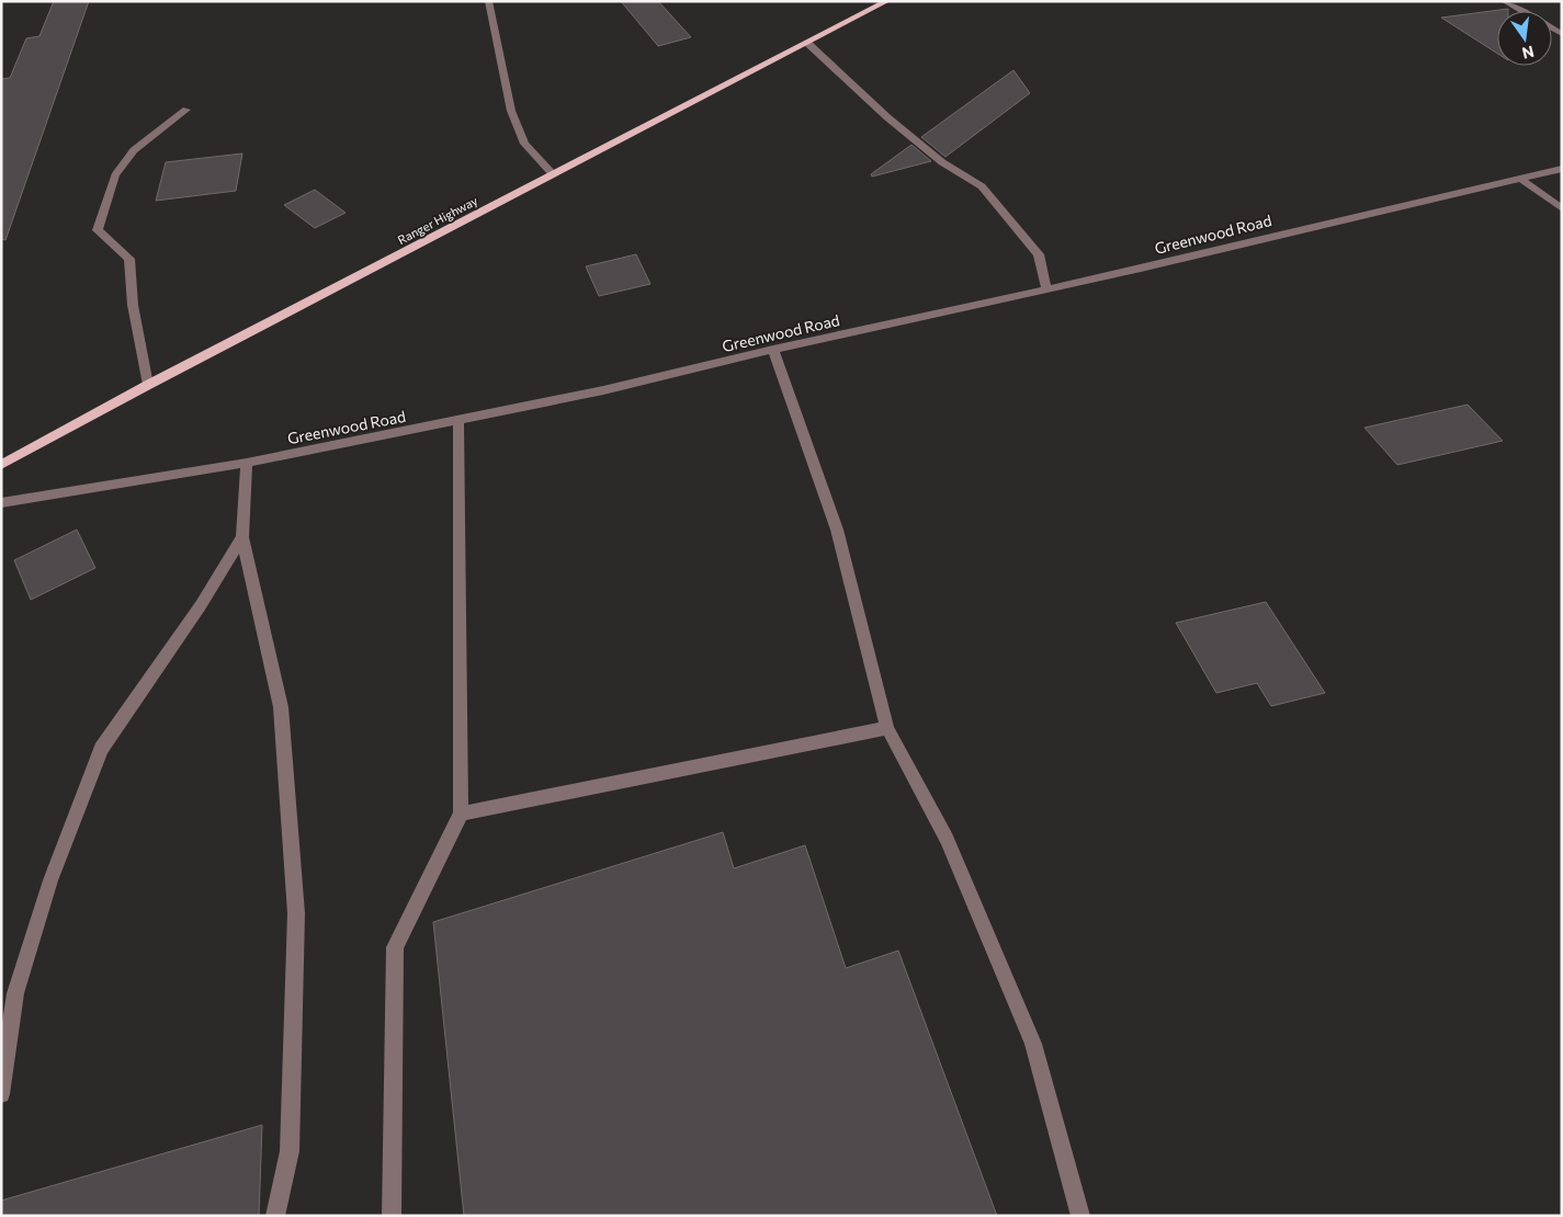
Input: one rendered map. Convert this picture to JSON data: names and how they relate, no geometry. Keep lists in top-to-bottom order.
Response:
{
  "streets": {
    "main road": ["Ranger Highway"],
    "street": ["Greenwood Road"]
  },
  "north": "bottom"
}
